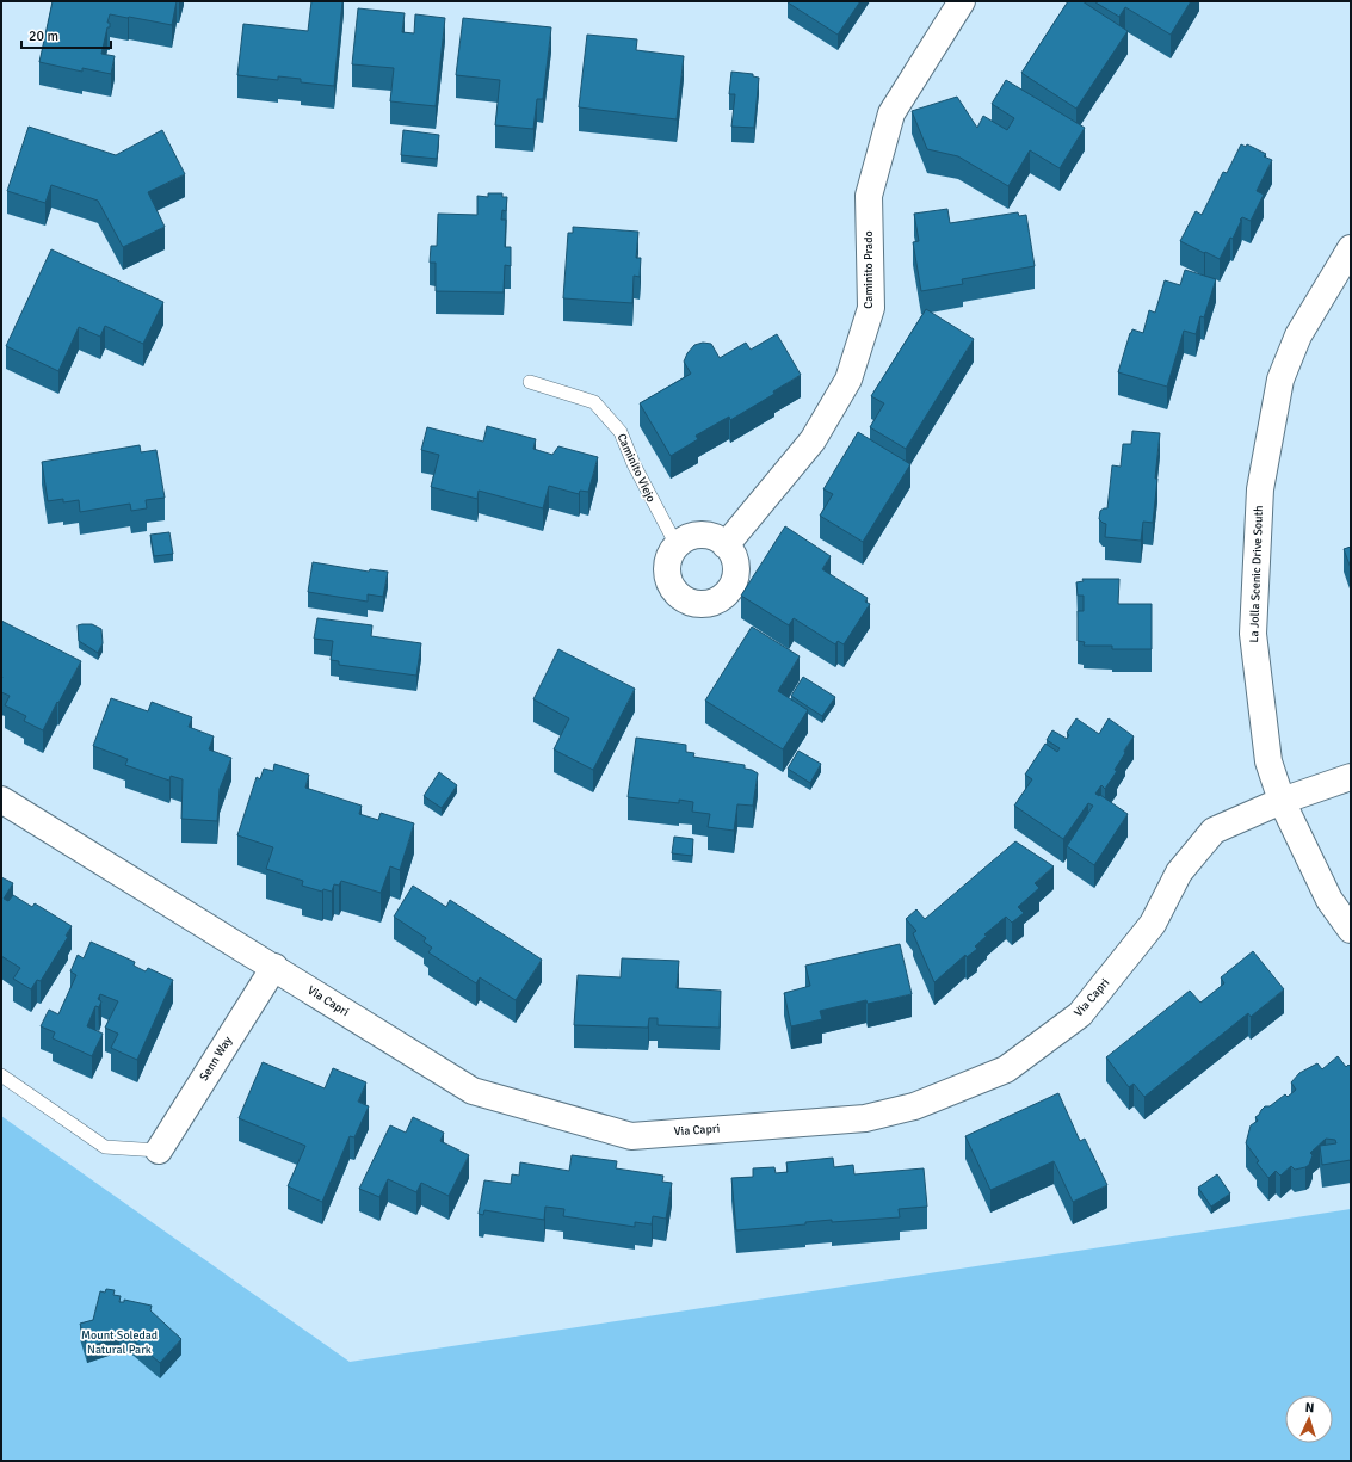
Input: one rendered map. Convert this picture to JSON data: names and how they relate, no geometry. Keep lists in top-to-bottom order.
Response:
{
  "streets": {
    "street": [
      "Caminito Prado",
      "La Jolla Scenic Drive South",
      "Via Capri",
      "Senn Way"
    ],
    "lane": ["Caminito Viejo"]
  },
  "crossings": [
    ["Caminito Prado", "Caminito Viejo"],
    ["La Jolla Scenic Drive South", "Via Capri"],
    ["Via Capri", "Senn Way"]
  ],
  "parks": ["Mount Soledad Natural Park"],
  "scale_bar": "20 m",
  "north": "top"
}
